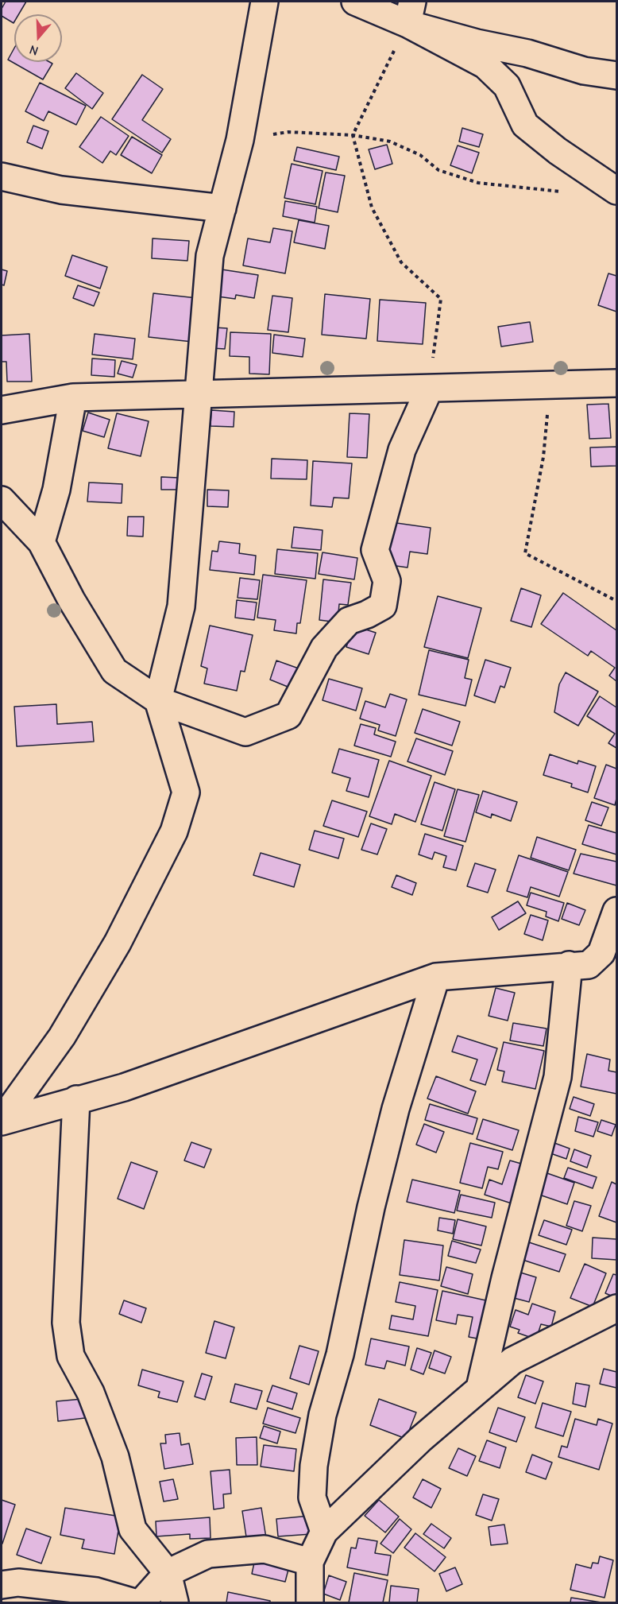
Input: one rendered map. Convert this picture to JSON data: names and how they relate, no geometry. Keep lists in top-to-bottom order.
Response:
{
  "north": "bottom"
}
